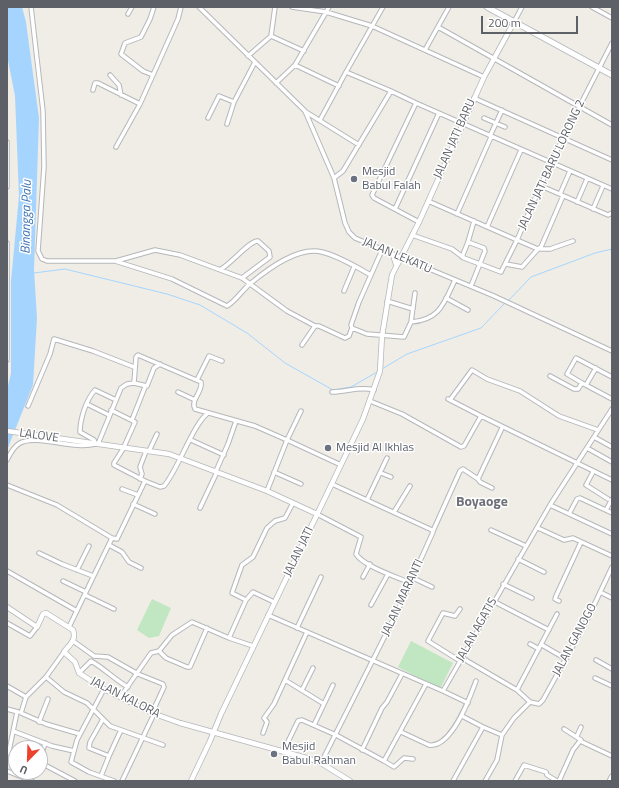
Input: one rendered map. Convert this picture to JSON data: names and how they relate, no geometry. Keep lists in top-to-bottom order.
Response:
{
  "streets": {
    "street": [
      "JALAN JATI BARU",
      "JALAN JATI BARU LORONG 2",
      "JALAN LEKATU",
      "LALOVE",
      "JALAN JATI",
      "JALAN MARANTI",
      "JALAN AGATIS",
      "JALAN GANOGO",
      "JALAN KALORA"
    ]
  },
  "crossings": [
    ["JALAN JATI BARU", "JALAN JATI BARU LORONG 2"],
    ["JALAN JATI BARU", "JALAN LEKATU"],
    ["LALOVE", "JALAN JATI"],
    ["JALAN JATI", "JALAN KALORA"],
    ["JALAN MARANTI", "JALAN KALORA"]
  ],
  "districts": ["Boyaoge"],
  "water": ["Binangga Palu"],
  "places": ["Mesjid Babul Falah", "Mesjid Al Ikhlas", "Mesjid Babul Rahman"],
  "scale_bar": "200 m",
  "north": "bottom left"
}
